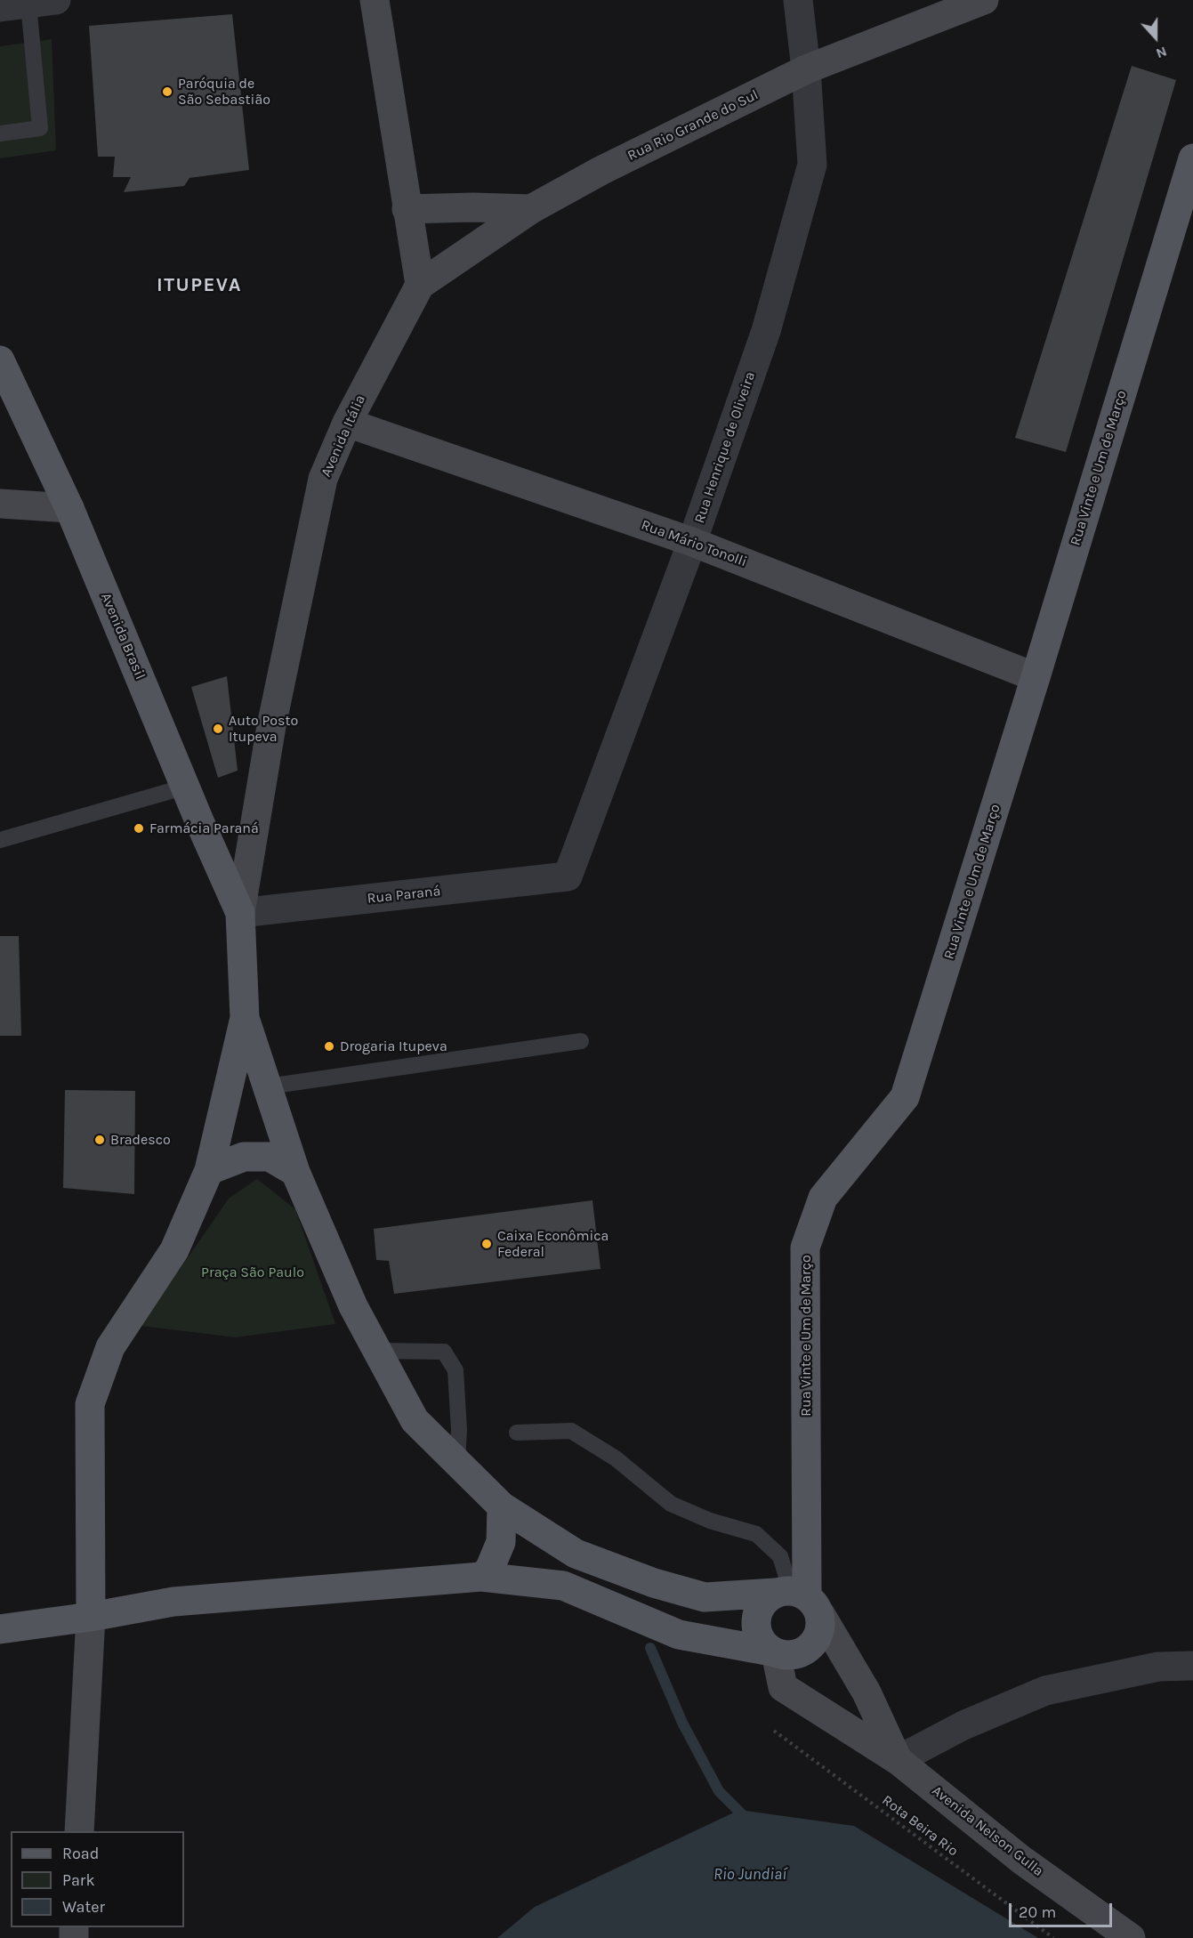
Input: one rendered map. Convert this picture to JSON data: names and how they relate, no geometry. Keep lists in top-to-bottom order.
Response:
{
  "streets": {
    "main road": [
      "Rua Rio Grande do Sul",
      "Avenida Itália",
      "Rua Vinte e Um de Março",
      "Rua Mário Tonolli",
      "Avenida Brasil",
      "Avenida Nelson Gulla"
    ],
    "street": ["Rua Henrique de Oliveira", "Rua Paraná"],
    "path": ["Rota Beira Rio"]
  },
  "crossings": [
    ["Rua Rio Grande do Sul", "Avenida Itália"],
    ["Rua Rio Grande do Sul", "Rua Henrique de Oliveira"],
    ["Avenida Itália", "Rua Mário Tonolli"],
    ["Avenida Itália", "Avenida Brasil"],
    ["Avenida Itália", "Rua Paraná"],
    ["Rua Henrique de Oliveira", "Rua Mário Tonolli"],
    ["Rua Henrique de Oliveira", "Rua Paraná"],
    ["Rua Vinte e Um de Março", "Rua Mário Tonolli"],
    ["Rua Vinte e Um de Março", "Avenida Nelson Gulla"],
    ["Avenida Brasil", "Rua Paraná"]
  ],
  "districts": ["ITUPEVA"],
  "water": ["Rio Jundiaí"],
  "parks": ["Praça São Paulo"],
  "places": [
    "Paróquia de São Sebastião",
    "Auto Posto Itupeva",
    "Farmácia Paraná",
    "Drogaria Itupeva",
    "Bradesco",
    "Caixa Econômica Federal"
  ],
  "legend": ["Road", "Park", "Water"],
  "scale_bar": "20 m",
  "north": "bottom"
}
